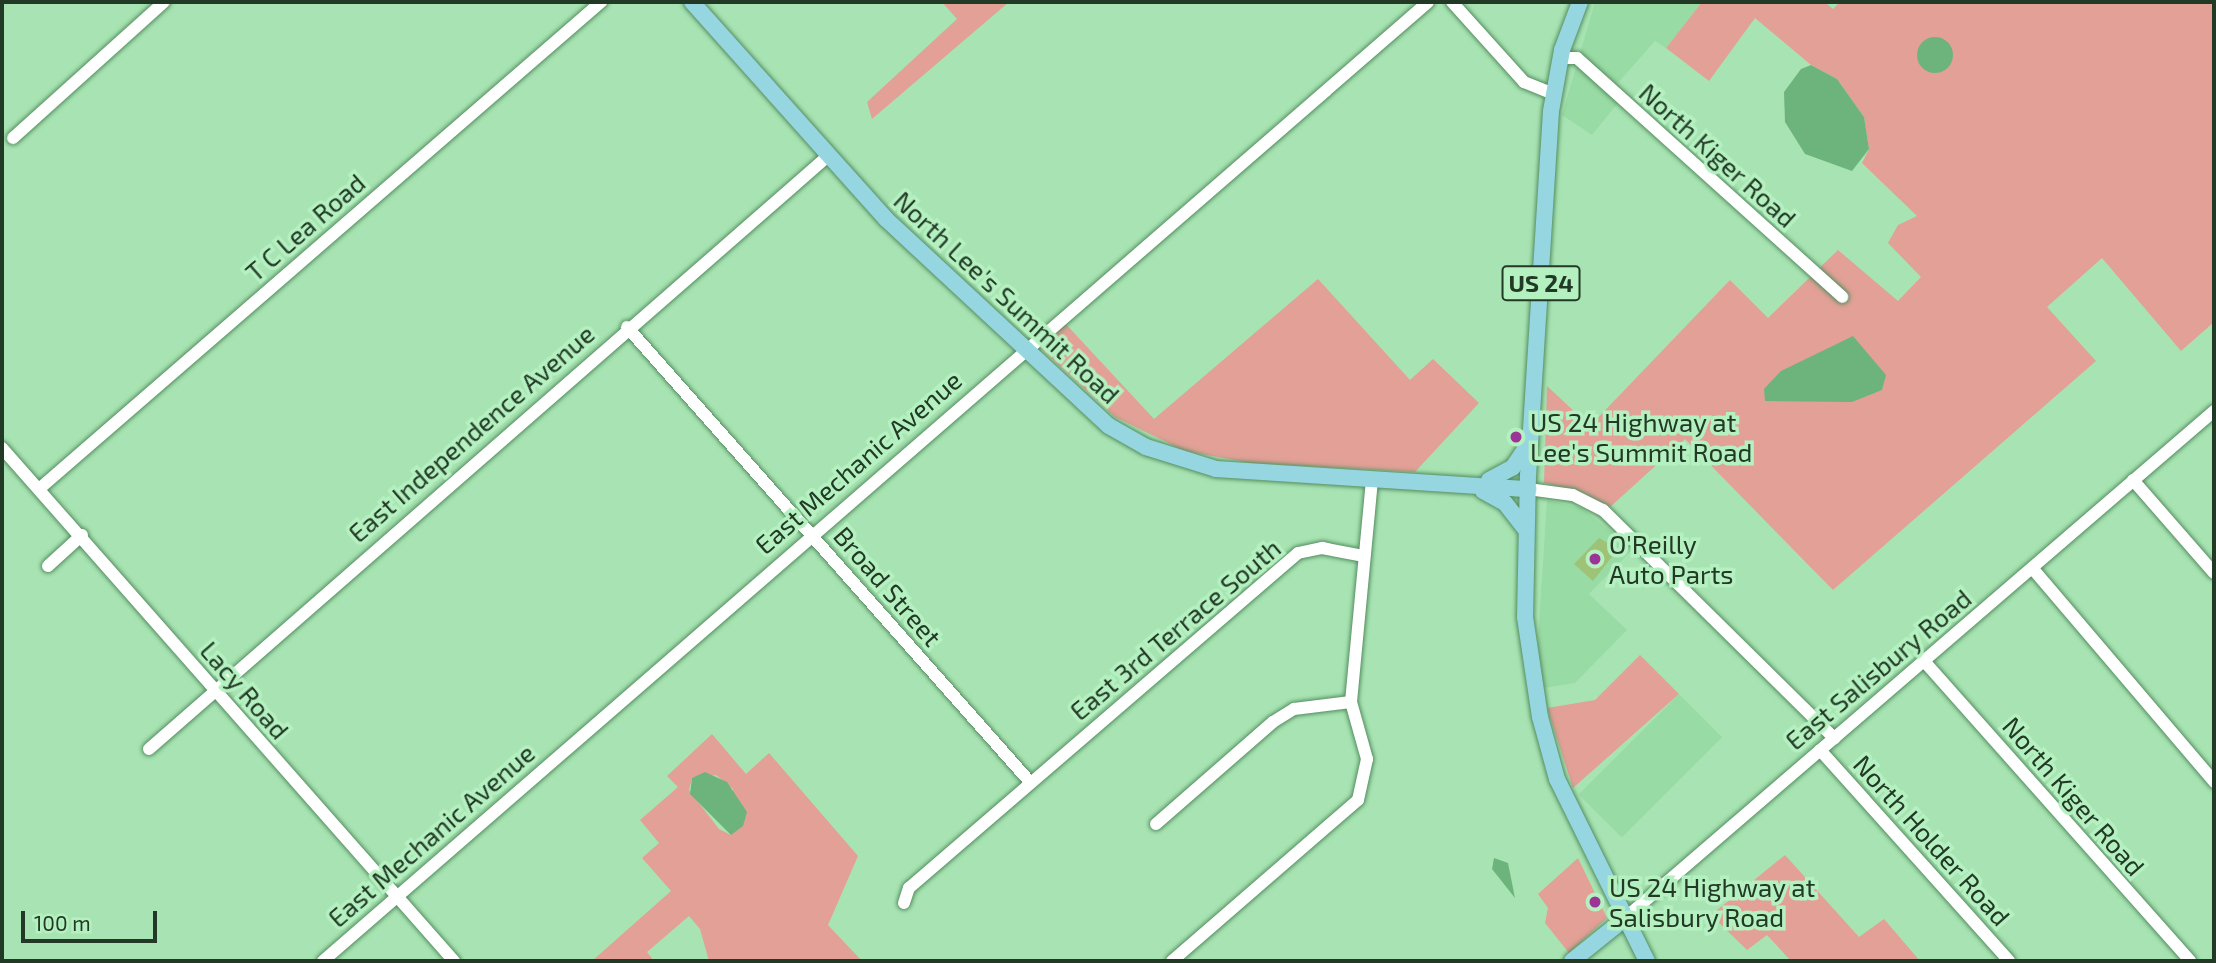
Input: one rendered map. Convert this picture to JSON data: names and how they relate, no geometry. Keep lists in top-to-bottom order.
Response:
{
  "streets": {
    "main road": ["US 24", "North Lee's Summit Road", "East Salisbury Road"],
    "street": [
      "North Kiger Road",
      "T C Lea Road",
      "East Independence Avenue",
      "East Mechanic Avenue",
      "Broad Street",
      "East 3rd Terrace South",
      "Lacy Road",
      "North Holder Road"
    ]
  },
  "crossings": [
    ["North Kiger Road", "US 24"],
    ["North Kiger Road", "East Salisbury Road"],
    ["T C Lea Road", "Lacy Road"],
    ["US 24", "North Lee's Summit Road"],
    ["US 24", "East Salisbury Road"],
    ["US 24", "North Holder Road"],
    ["North Lee's Summit Road", "East Independence Avenue"],
    ["North Lee's Summit Road", "East Mechanic Avenue"],
    ["North Lee's Summit Road", "North Holder Road"],
    ["East Independence Avenue", "Broad Street"],
    ["East Independence Avenue", "Lacy Road"],
    ["East Mechanic Avenue", "Broad Street"],
    ["East Mechanic Avenue", "Lacy Road"],
    ["Broad Street", "East 3rd Terrace South"],
    ["East Salisbury Road", "North Holder Road"]
  ],
  "places": ["US 24 Highway at Lee's Summit Road", "O'Reilly Auto Parts", "US 24 Highway at Salisbury Road"],
  "scale_bar": "100 m"
}
